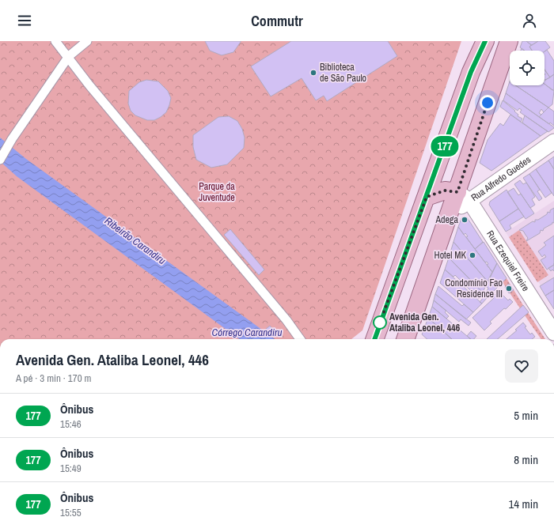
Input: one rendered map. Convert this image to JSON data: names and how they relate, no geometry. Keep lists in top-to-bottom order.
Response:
{
  "streets": {
    "street": ["Rua Alfredo Guedes", "Rua Ezequiel Freire"]
  },
  "crossings": [
    ["Rua Alfredo Guedes", "Rua Ezequiel Freire"]
  ],
  "water": ["Ribeirão Carandiru", "Córrego Carandiru"],
  "parks": ["Parque da Juventude"],
  "places": [
    "Biblioteca de São Paulo",
    "Adega",
    "Hotel MK",
    "Condomínio Fao Residence III",
    "Avenida Gen. Ataliba Leonel, 446"
  ],
  "lines": ["bus line 177"],
  "page": {
    "header": "Commutr",
    "on_map": "177",
    "heading": ["Avenida Gen. Ataliba Leonel, 446", "A pé · 3 min · 170 m"],
    "list": [
      {
        "mark": "177",
        "name": "Ônibus",
        "note": "15:46",
        "value": "5 min"
      },
      {
        "mark": "177",
        "name": "Ônibus",
        "note": "15:49",
        "value": "8 min"
      },
      {
        "mark": "177",
        "name": "Ônibus",
        "note": "15:55",
        "value": "14 min"
      }
    ]
  }
}
